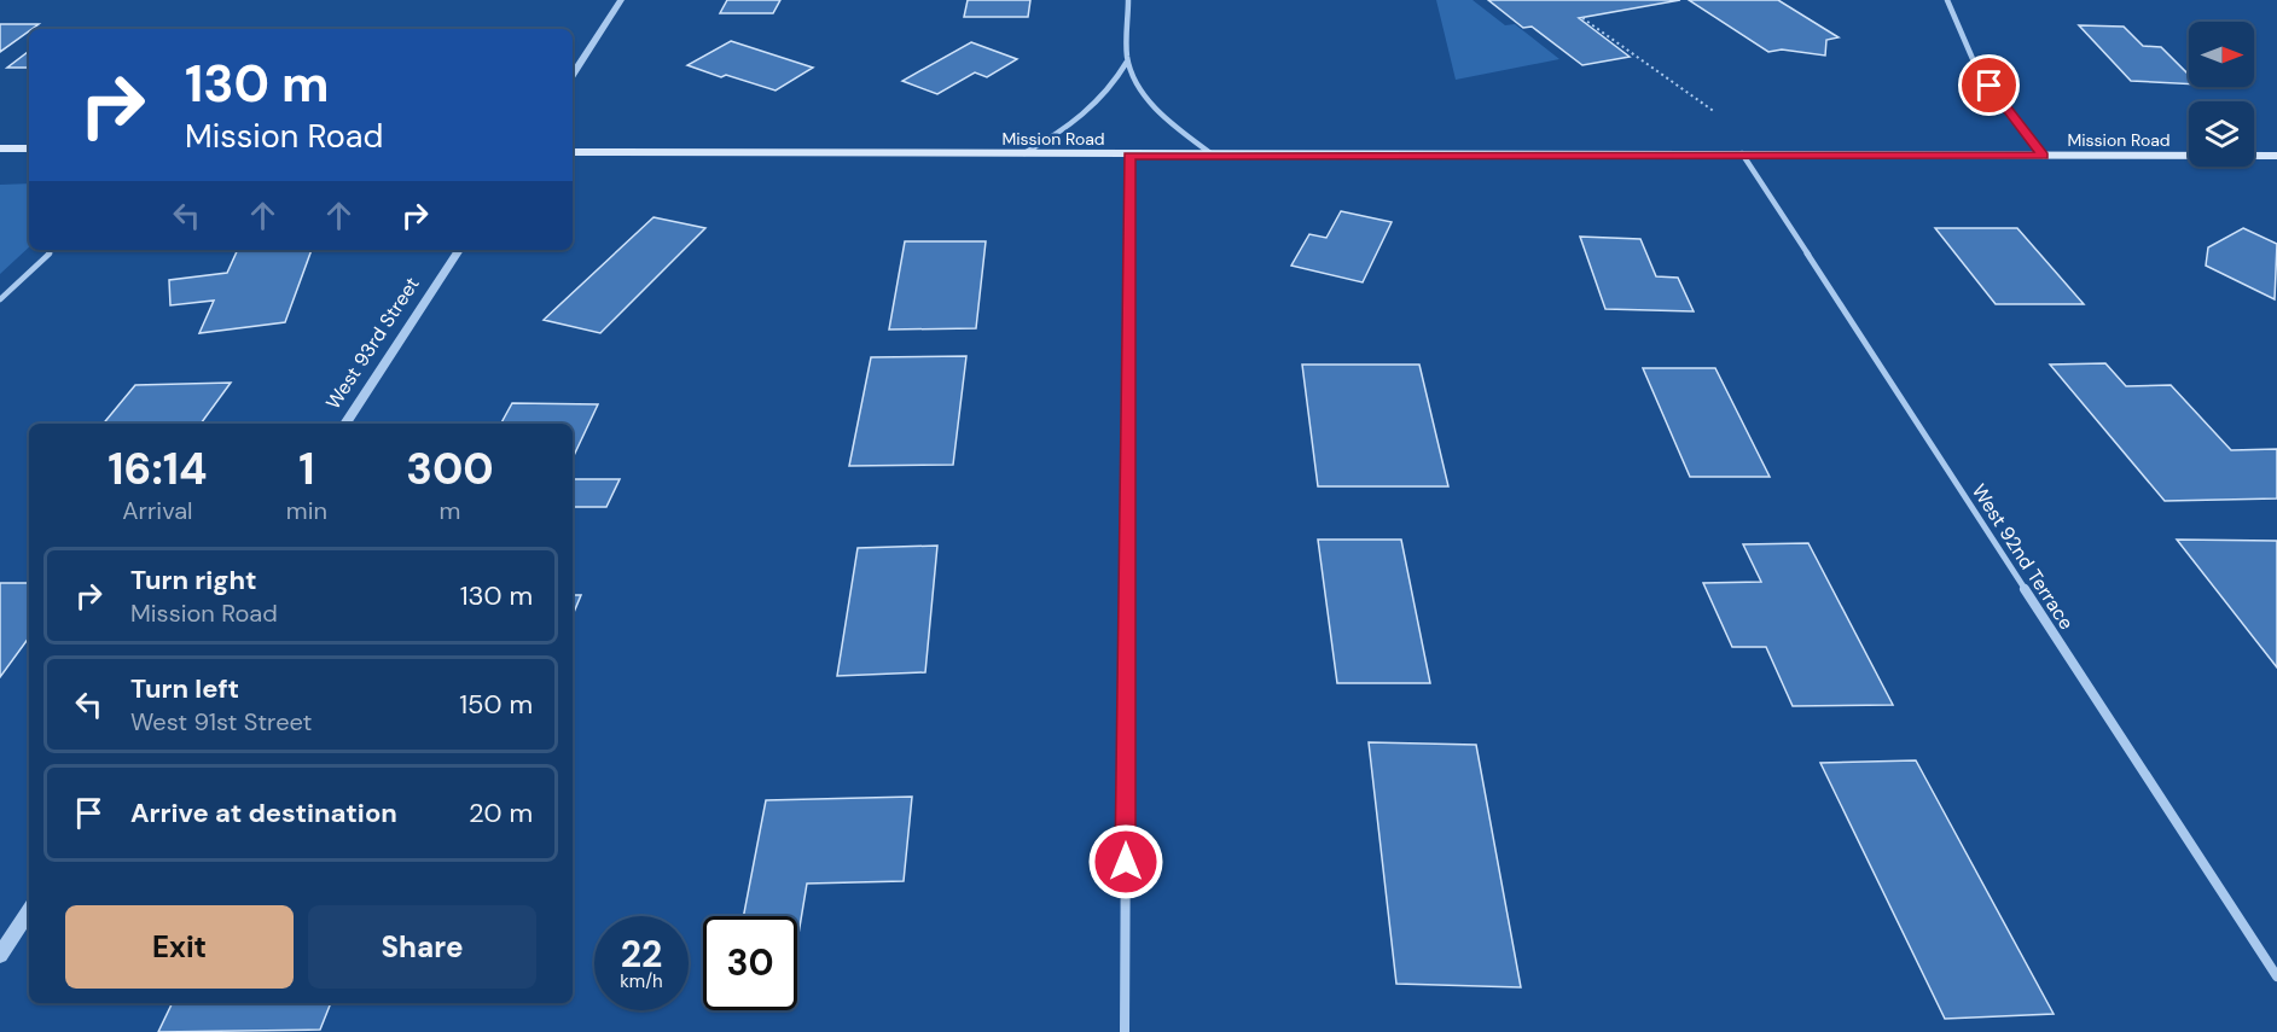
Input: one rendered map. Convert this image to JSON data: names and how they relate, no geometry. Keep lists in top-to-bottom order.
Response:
{
  "streets": {
    "main road": ["Mission Road"],
    "street": ["West 93rd Street", "West 92nd Terrace"]
  },
  "crossings": [
    ["Mission Road", "West 92nd Terrace"]
  ],
  "north": "right",
  "page": {
    "turn": ["130 m", "Mission Road"],
    "eta": [
      "16:14",
      "Arrival",
      "1",
      "min",
      "300",
      "m"
    ],
    "list": [
      {
        "name": "Turn right",
        "note": "Mission Road",
        "value": "130 m"
      },
      {
        "name": "Turn left",
        "note": "West 91st Street",
        "value": "150 m"
      },
      {
        "name": "Arrive at destination",
        "value": "20 m"
      }
    ],
    "buttons": ["Exit", "Share"],
    "speed": "22 km/h",
    "limit": "30"
  }
}
